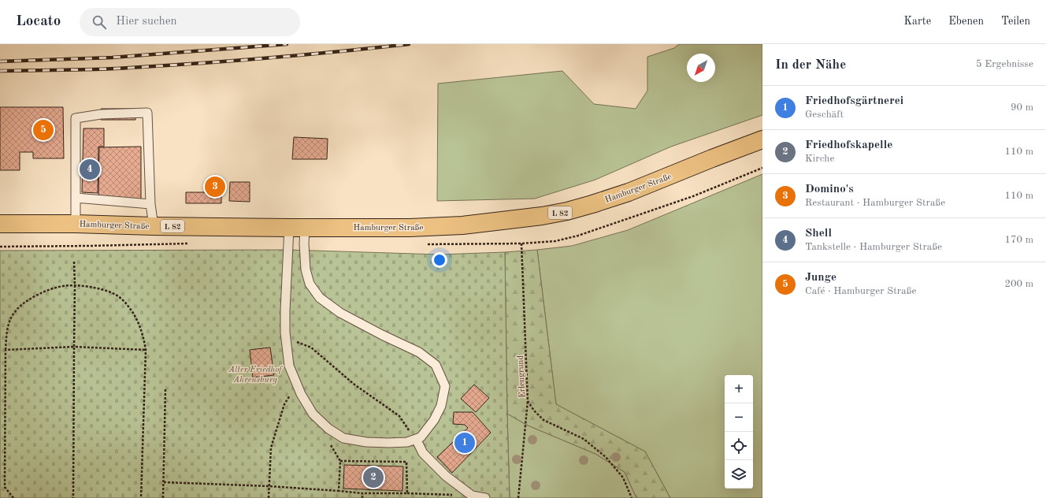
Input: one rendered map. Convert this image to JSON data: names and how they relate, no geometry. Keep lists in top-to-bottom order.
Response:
{
  "streets": {
    "main road": ["Hamburger Straße", "L 82"],
    "path": ["Erlengrund"]
  },
  "parks": ["Alter Friedhof Ahrensburg"],
  "north": "bottom left",
  "page": {
    "header": "Locato",
    "search": "Hier suchen",
    "nav": ["Karte", "Ebenen", "Teilen"],
    "heading": ["In der Nähe", "5 Ergebnisse"],
    "list": [
      {
        "mark": "1",
        "name": "Friedhofsgärtnerei",
        "note": "Geschäft",
        "value": "90 m"
      },
      {
        "mark": "2",
        "name": "Friedhofskapelle",
        "note": "Kirche",
        "value": "110 m"
      },
      {
        "mark": "3",
        "name": "Domino's",
        "note": "Restaurant · Hamburger Straße",
        "value": "110 m"
      },
      {
        "mark": "4",
        "name": "Shell",
        "note": "Tankstelle · Hamburger Straße",
        "value": "170 m"
      },
      {
        "mark": "5",
        "name": "Junge",
        "note": "Café · Hamburger Straße",
        "value": "200 m"
      }
    ],
    "pins": [
      "5",
      "4",
      "3",
      "1",
      "2"
    ],
    "map_buttons": ["+", "−"]
  }
}
